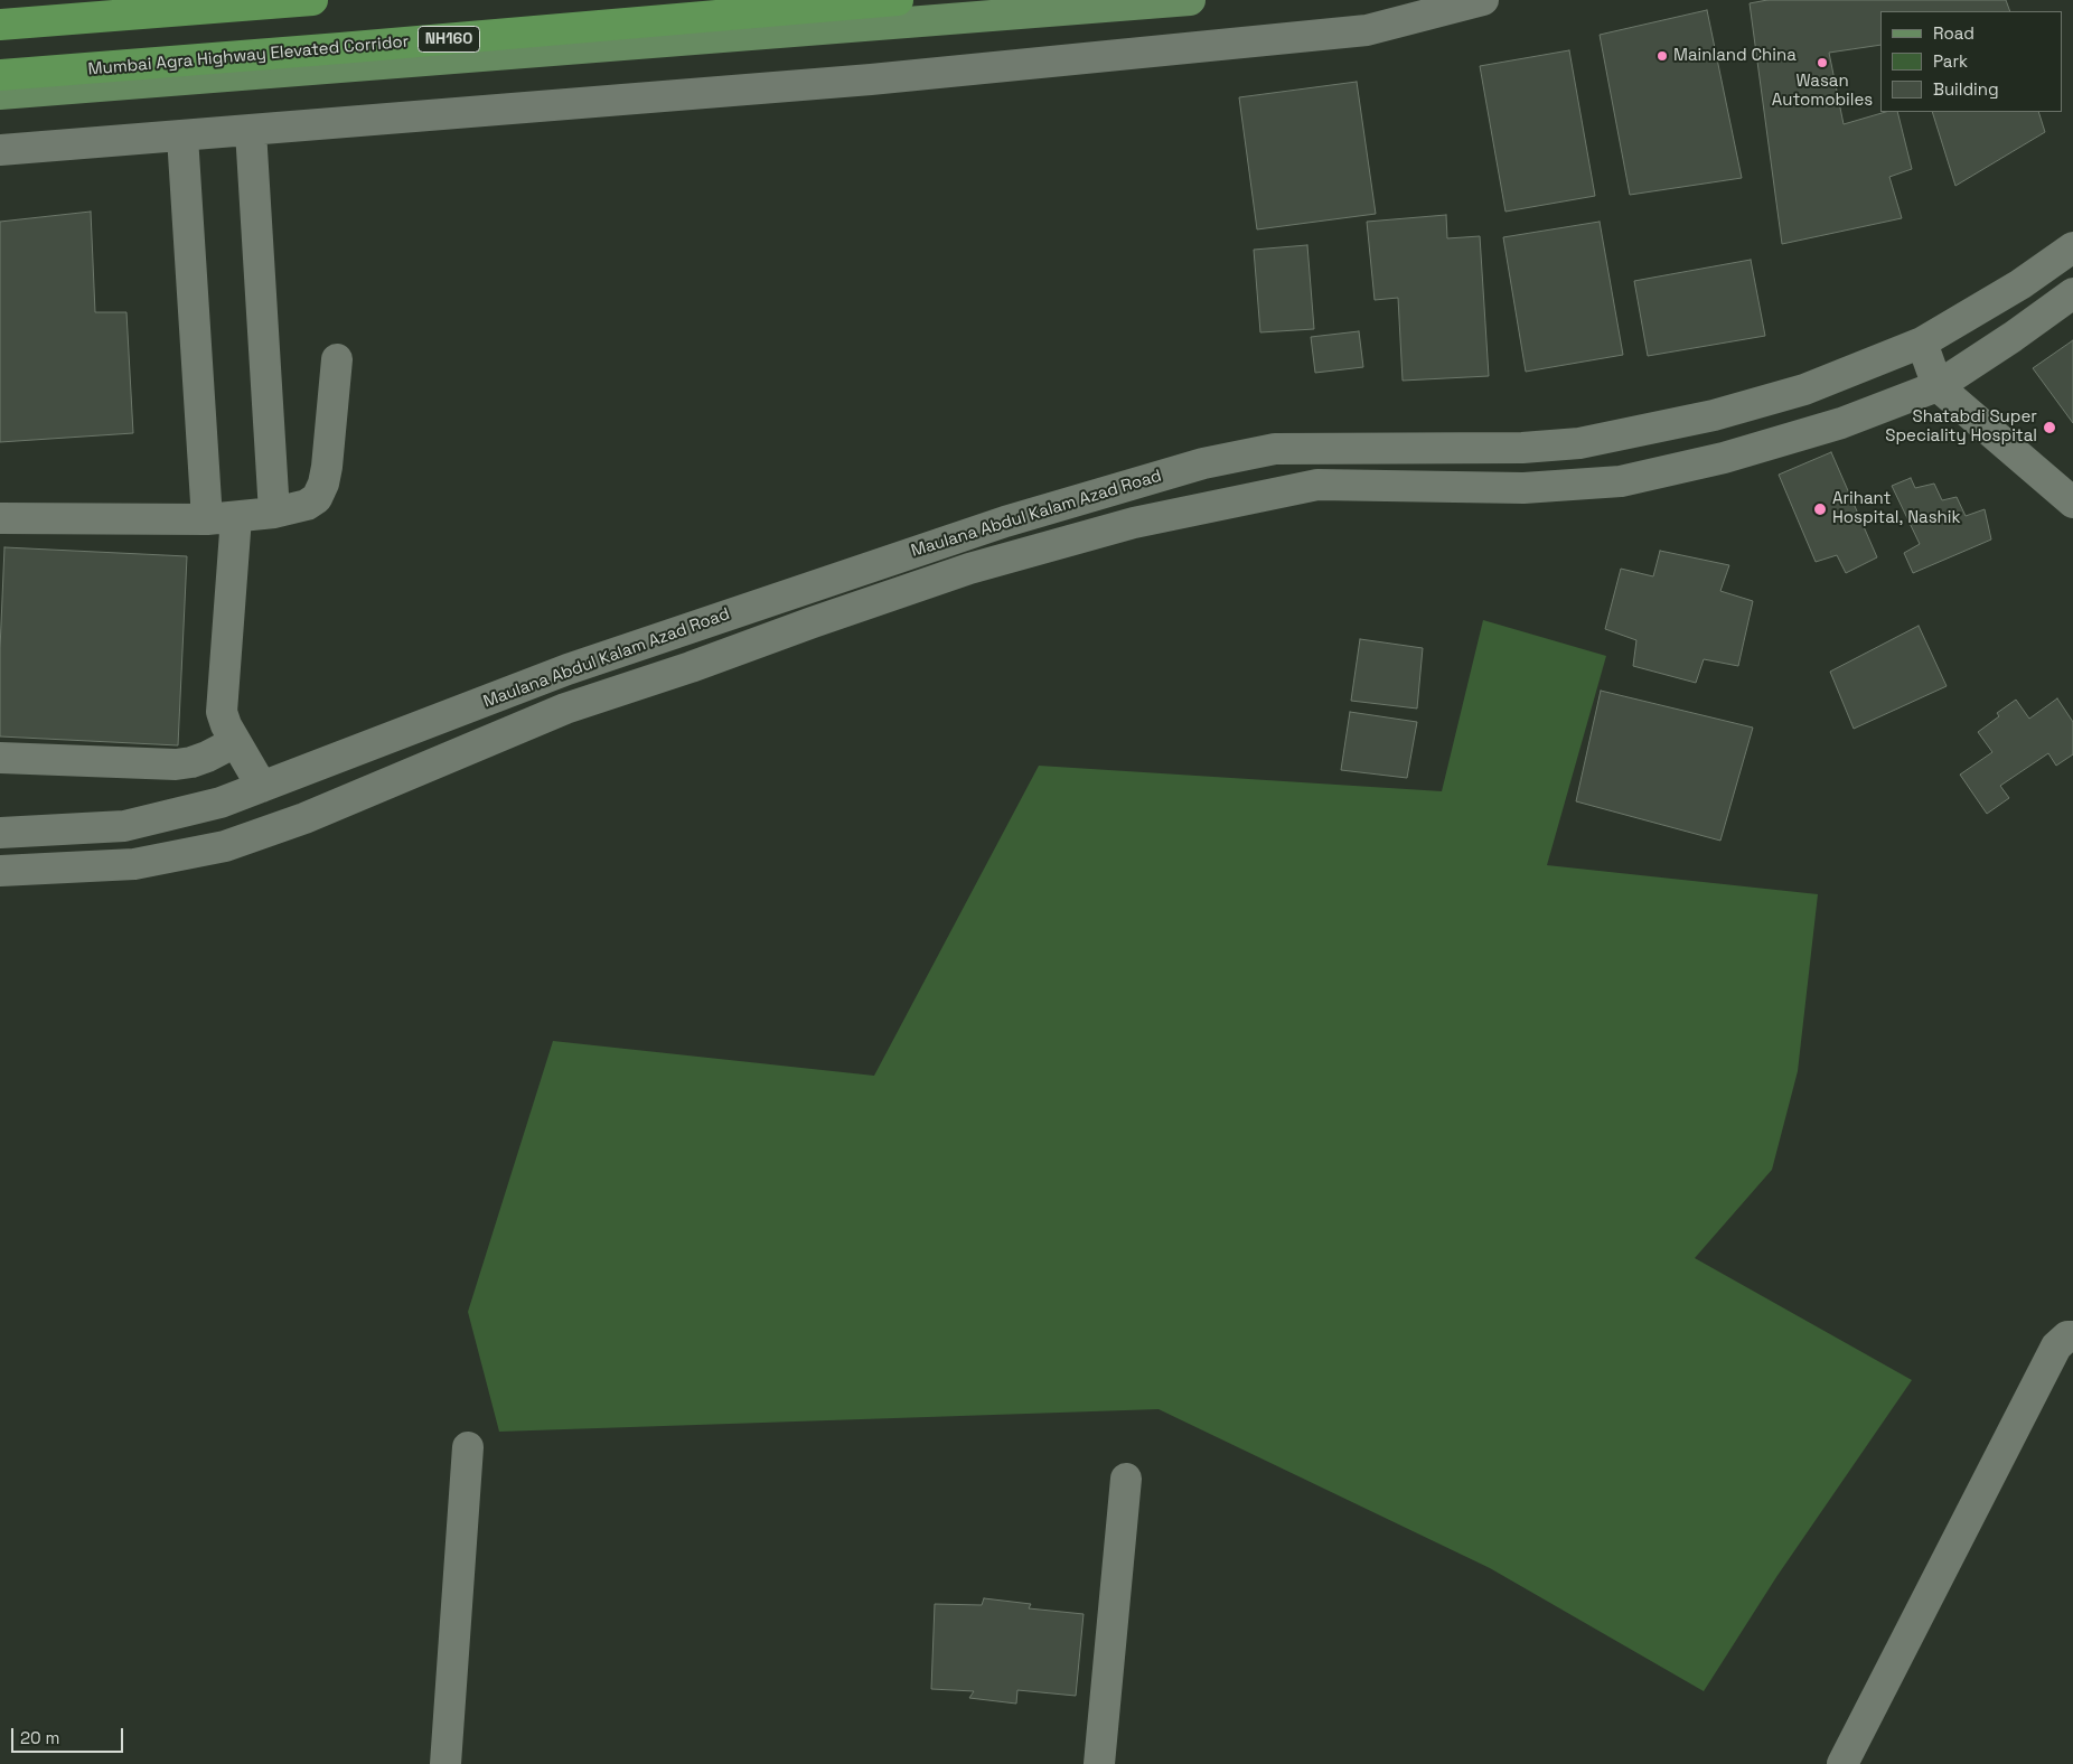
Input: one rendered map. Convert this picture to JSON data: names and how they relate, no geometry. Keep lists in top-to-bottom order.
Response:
{
  "streets": {
    "highway": ["NH160", "Mumbai Agra Highway Elevated Corridor"],
    "street": ["Maulana Abdul Kalam Azad Road"]
  },
  "places": [
    "Mainland China",
    "Wasan Automobiles",
    "Shatabdi Super Speciality Hospital",
    "Arihant Hospital, Nashik"
  ],
  "legend": ["Road", "Park", "Building"],
  "scale_bar": "20 m"
}
